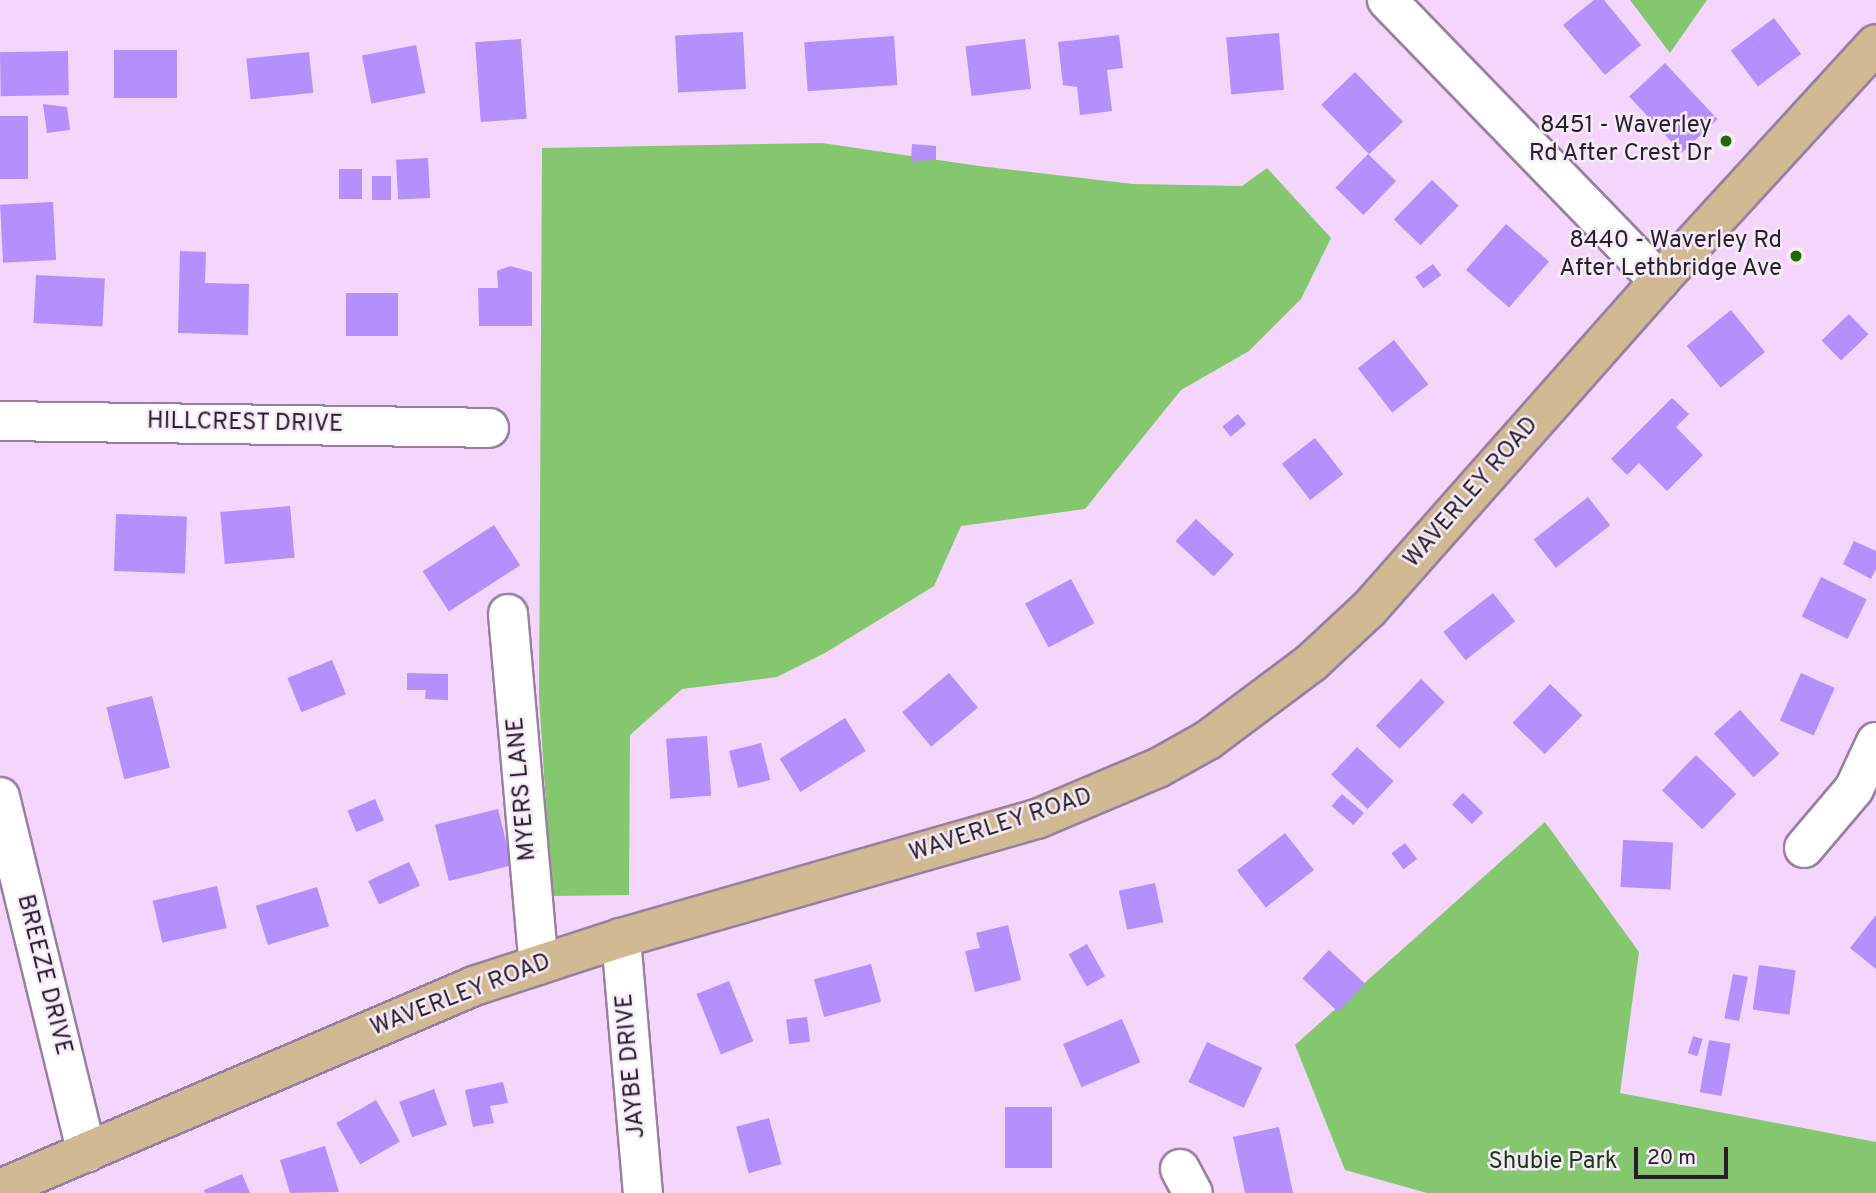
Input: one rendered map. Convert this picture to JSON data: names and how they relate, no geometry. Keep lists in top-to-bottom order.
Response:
{
  "streets": {
    "main road": ["WAVERLEY ROAD"],
    "street": [
      "HILLCREST DRIVE",
      "MYERS LANE",
      "BREEZE DRIVE",
      "JAYBE DRIVE"
    ]
  },
  "crossings": [
    ["WAVERLEY ROAD", "MYERS LANE"],
    ["WAVERLEY ROAD", "BREEZE DRIVE"],
    ["WAVERLEY ROAD", "JAYBE DRIVE"]
  ],
  "parks": ["Shubie Park"],
  "places": ["8451 - Waverley Rd After Crest Dr", "8440 - Waverley Rd After Lethbridge Ave"],
  "scale_bar": "20 m"
}
